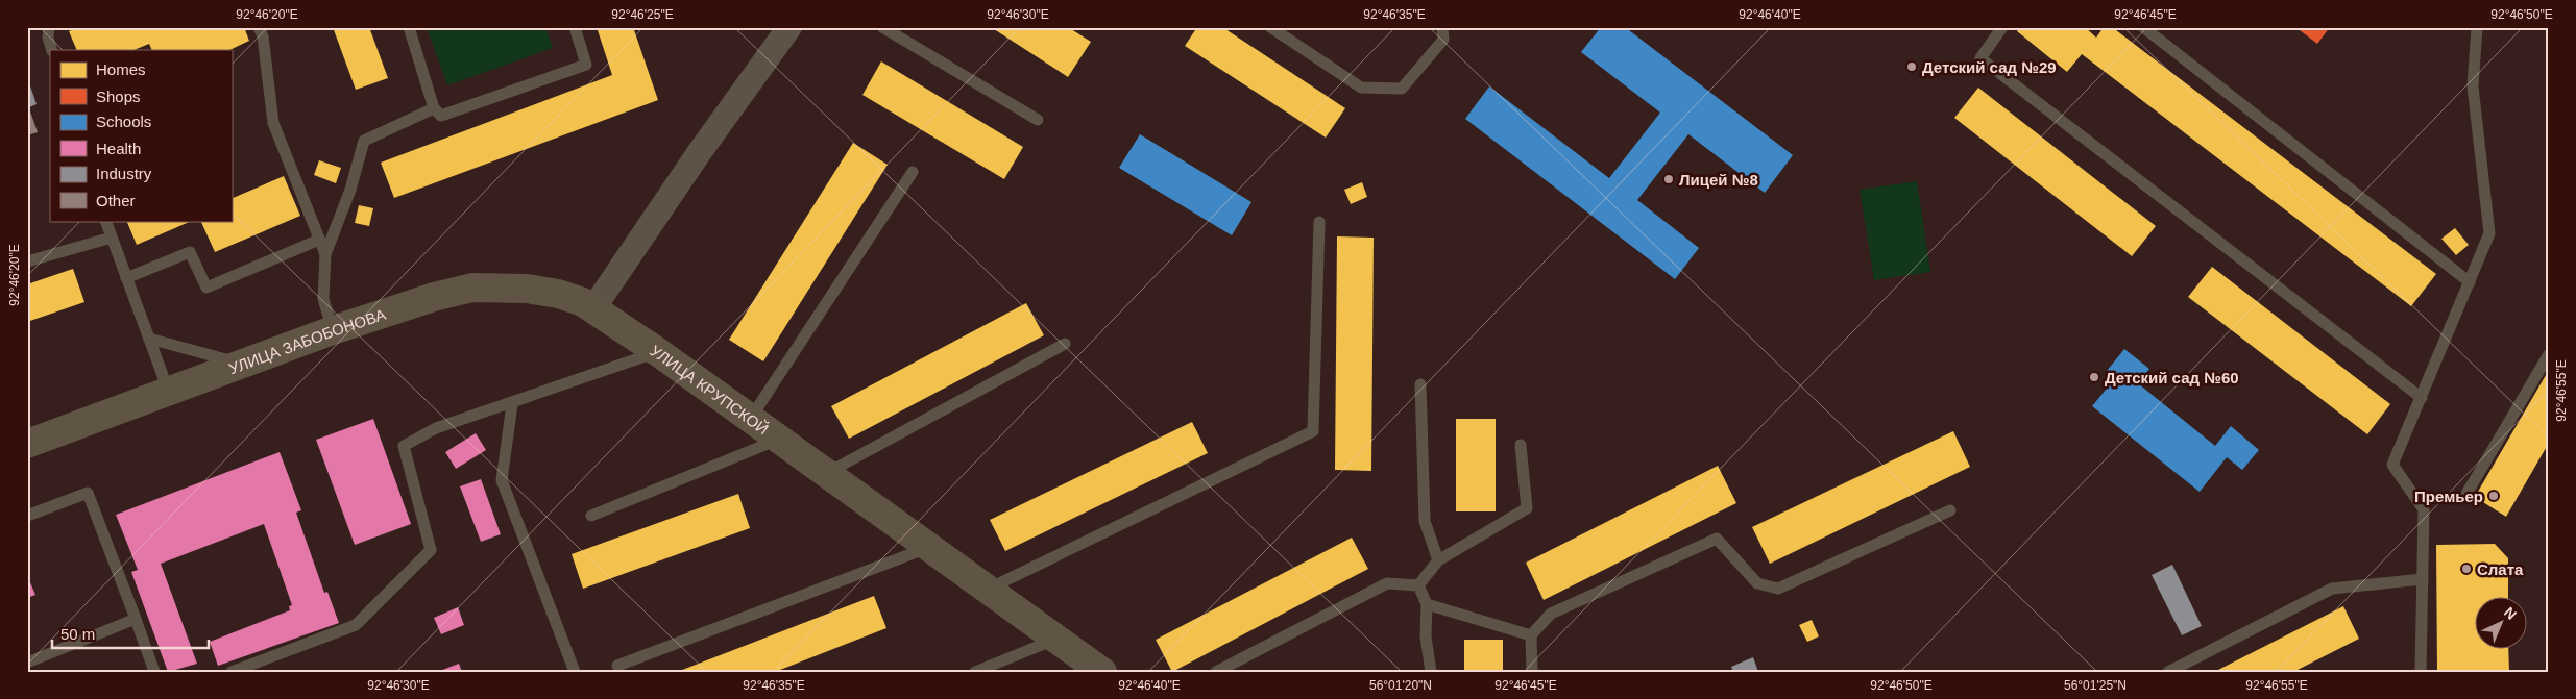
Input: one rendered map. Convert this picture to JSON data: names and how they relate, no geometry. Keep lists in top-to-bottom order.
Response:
{
  "streets": {
    "street": ["УЛИЦА ЗАБОБОНОВА", "УЛИЦА КРУПСКОЙ"]
  },
  "crossings": [
    ["УЛИЦА ЗАБОБОНОВА", "УЛИЦА КРУПСКОЙ"]
  ],
  "places": [
    "Детский сад №29",
    "Лицей №8",
    "Детский сад №60",
    "Премьер",
    "Слата"
  ],
  "legend": [
    "Homes",
    "Shops",
    "Schools",
    "Health",
    "Industry",
    "Other"
  ],
  "scale_bar": "50 m",
  "north": "top right",
  "coordinates": [
    "92°46'20\"E",
    "92°46'25\"E",
    "92°46'30\"E",
    "92°46'35\"E",
    "92°46'40\"E",
    "92°46'45\"E",
    "92°46'50\"E",
    "92°46'55\"E",
    "56°01'20\"N",
    "56°01'25\"N"
  ]
}
